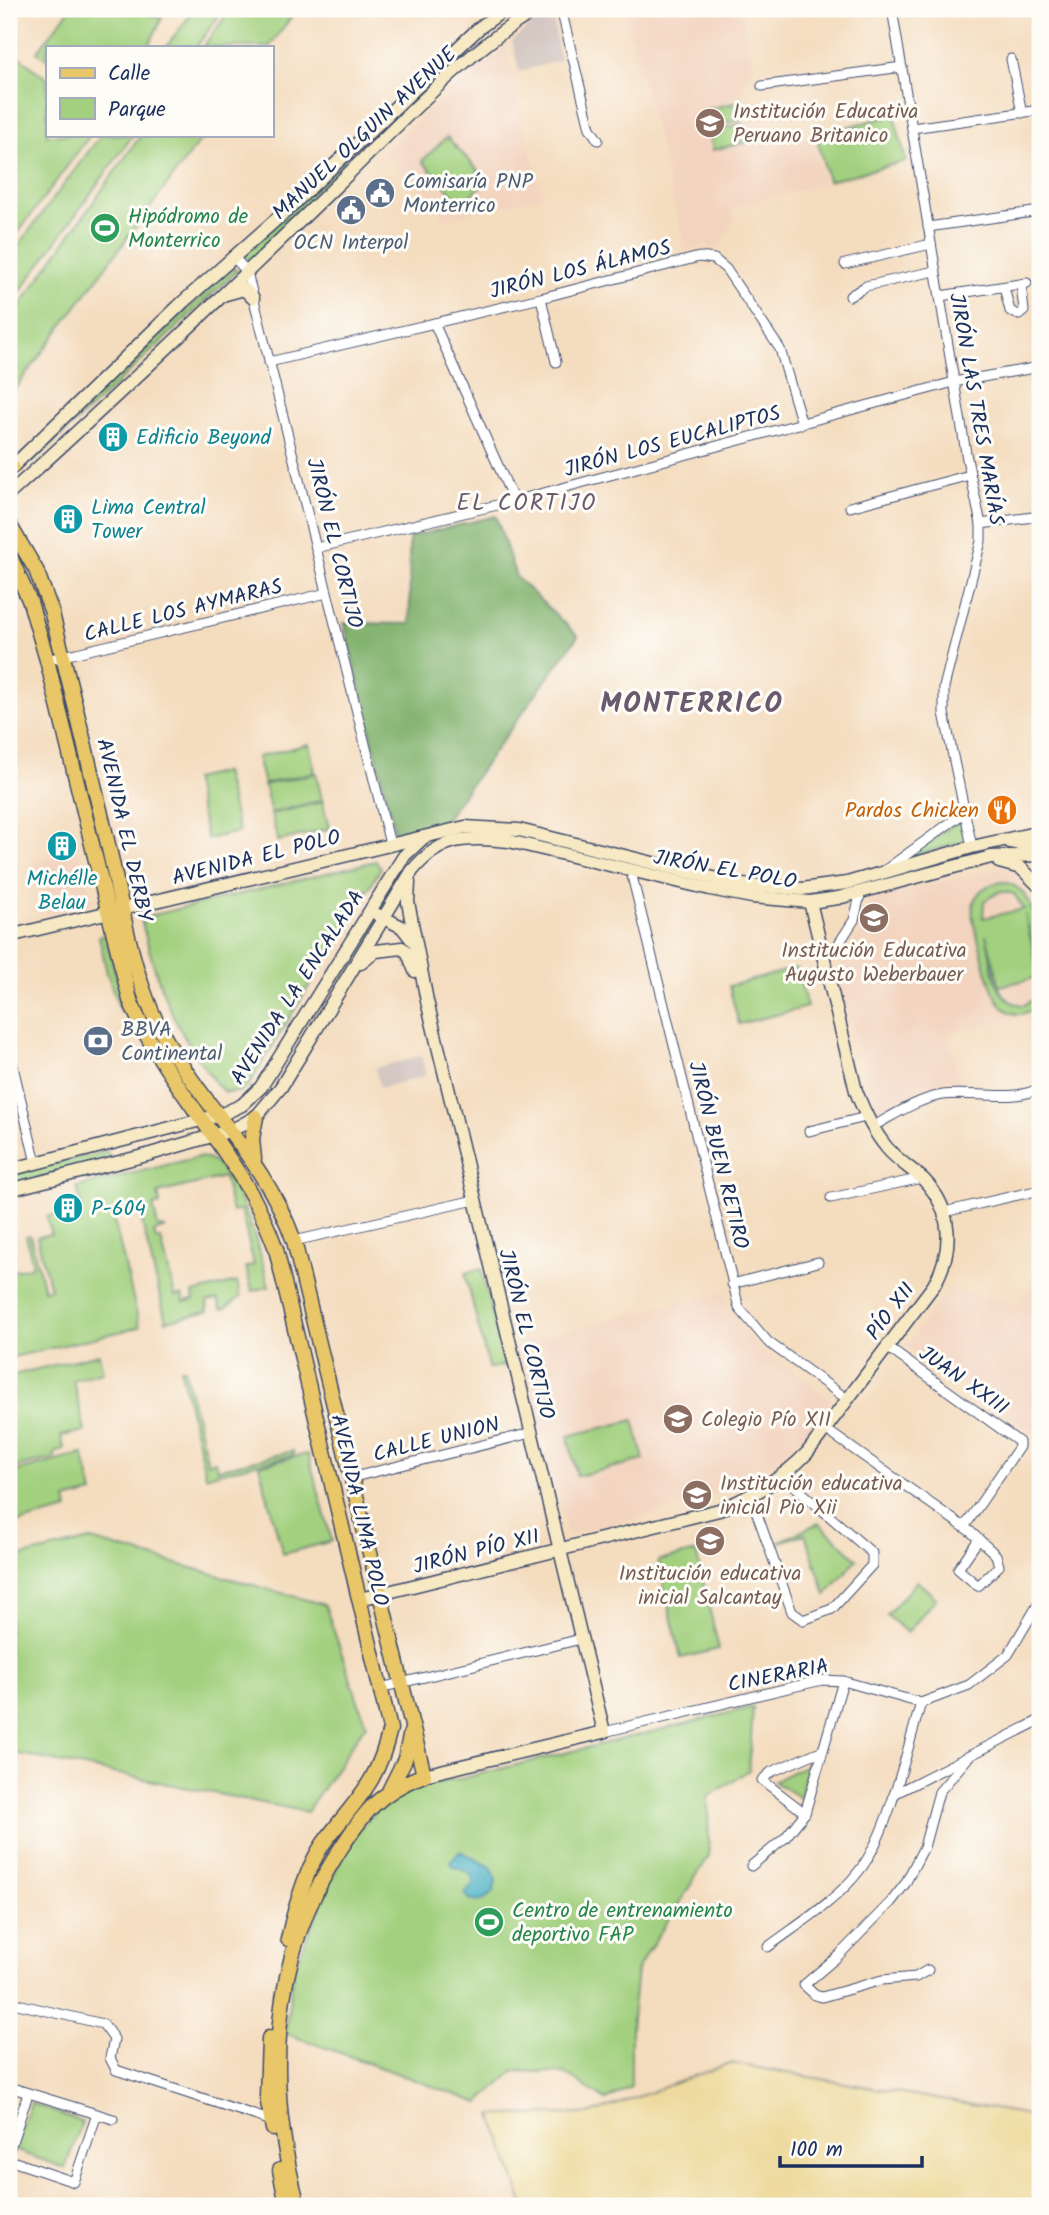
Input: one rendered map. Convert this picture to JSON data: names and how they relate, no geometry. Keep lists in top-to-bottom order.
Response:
{
  "streets": {
    "main road": ["AVENIDA EL DERBY", "AVENIDA LIMA POLO"],
    "street": [
      "MANUEL OLGUIN AVENUE",
      "JIRÓN LOS ÁLAMOS",
      "JIRÓN LAS TRES MARÍAS",
      "JIRÓN LOS EUCALIPTOS",
      "JIRÓN EL CORTIJO",
      "CALLE LOS AYMARAS",
      "AVENIDA EL POLO",
      "JIRÓN EL POLO",
      "AVENIDA LA ENCALADA",
      "JIRÓN BUEN RETIRO",
      "PÍO XII",
      "JUAN XXIII",
      "CALLE UNION",
      "JIRÓN PÍO XII",
      "CINERARIA"
    ]
  },
  "crossings": [
    ["MANUEL OLGUIN AVENUE", "JIRÓN EL CORTIJO"],
    ["JIRÓN LOS ÁLAMOS", "JIRÓN LOS EUCALIPTOS"],
    ["JIRÓN LOS ÁLAMOS", "JIRÓN EL CORTIJO"],
    ["JIRÓN LAS TRES MARÍAS", "JIRÓN LOS EUCALIPTOS"],
    ["JIRÓN LAS TRES MARÍAS", "JIRÓN EL POLO"],
    ["JIRÓN LOS EUCALIPTOS", "JIRÓN EL CORTIJO"],
    ["JIRÓN EL CORTIJO", "CALLE LOS AYMARAS"],
    ["JIRÓN EL CORTIJO", "AVENIDA EL POLO"],
    ["JIRÓN EL CORTIJO", "JIRÓN EL POLO"],
    ["JIRÓN EL CORTIJO", "AVENIDA LA ENCALADA"],
    ["JIRÓN EL CORTIJO", "PÍO XII"],
    ["JIRÓN EL CORTIJO", "CALLE UNION"],
    ["JIRÓN EL CORTIJO", "JIRÓN PÍO XII"],
    ["JIRÓN EL CORTIJO", "CINERARIA"],
    ["CALLE LOS AYMARAS", "AVENIDA EL DERBY"],
    ["AVENIDA EL DERBY", "AVENIDA EL POLO"],
    ["AVENIDA EL DERBY", "AVENIDA LA ENCALADA"],
    ["AVENIDA EL DERBY", "AVENIDA LIMA POLO"],
    ["AVENIDA EL POLO", "JIRÓN EL POLO"],
    ["AVENIDA EL POLO", "AVENIDA LA ENCALADA"],
    ["JIRÓN EL POLO", "AVENIDA LA ENCALADA"],
    ["JIRÓN EL POLO", "JIRÓN BUEN RETIRO"],
    ["JIRÓN EL POLO", "PÍO XII"],
    ["AVENIDA LA ENCALADA", "AVENIDA LIMA POLO"],
    ["JIRÓN BUEN RETIRO", "PÍO XII"],
    ["PÍO XII", "JUAN XXIII"],
    ["PÍO XII", "JIRÓN PÍO XII"],
    ["CALLE UNION", "AVENIDA LIMA POLO"],
    ["AVENIDA LIMA POLO", "JIRÓN PÍO XII"]
  ],
  "districts": ["EL CORTIJO", "MONTERRICO"],
  "places": {
    "school or university": [
      "Institución Educativa Peruano Britanico",
      "Institución Educativa Augusto Weberbauer",
      "Colegio Pío XII",
      "Institución educativa inicial Pio Xii",
      "Institución educativa inicial Salcantay"
    ],
    "public building": ["Comisaría PNP Monterrico", "OCN Interpol"],
    "sports": ["Hipódromo de Monterrico", "Centro de entrenamiento deportivo FAP"],
    "building": [
      "Edificio Beyond",
      "Lima Central Tower",
      "Michélle Belau",
      "P-604"
    ],
    "restaurant": ["Pardos Chicken"],
    "bank": ["BBVA Continental"]
  },
  "legend": ["Calle", "Parque"],
  "scale_bar": "100 m"
}
